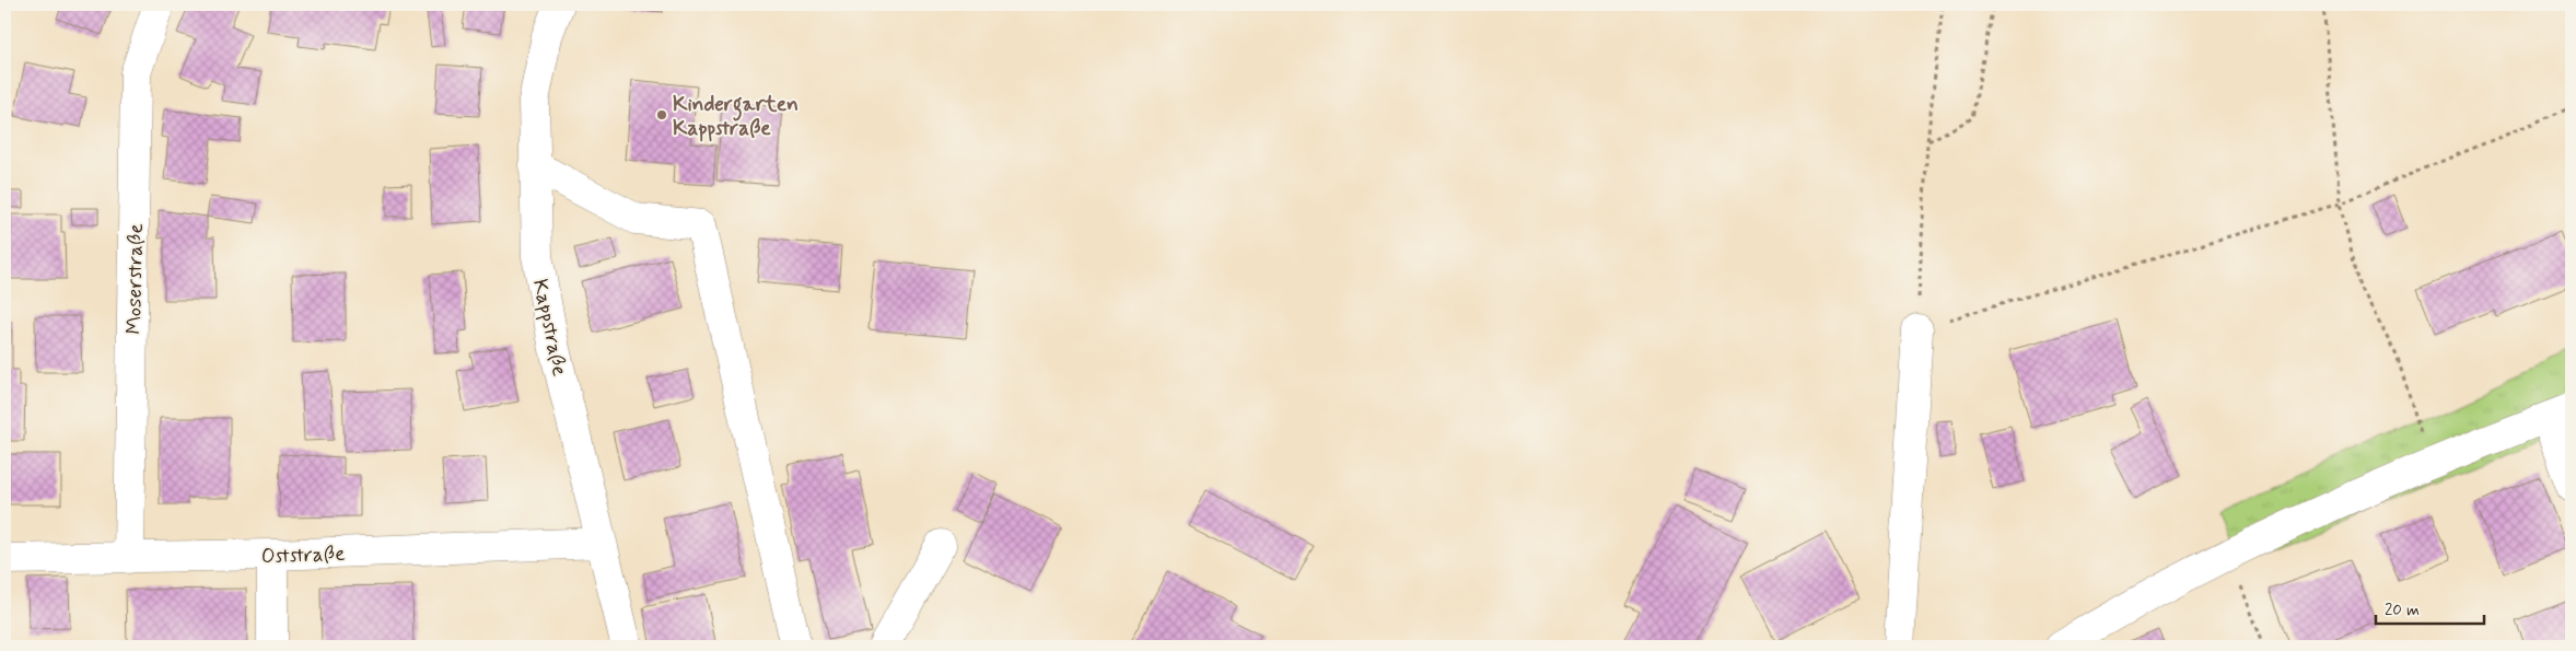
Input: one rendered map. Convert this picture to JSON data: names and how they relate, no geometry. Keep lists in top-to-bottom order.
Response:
{
  "streets": {
    "street": ["Moserstraße", "Kappstraße", "Oststraße"]
  },
  "crossings": [
    ["Moserstraße", "Oststraße"],
    ["Kappstraße", "Oststraße"]
  ],
  "places": ["Kindergarten Kappstraße"],
  "scale_bar": "20 m"
}
